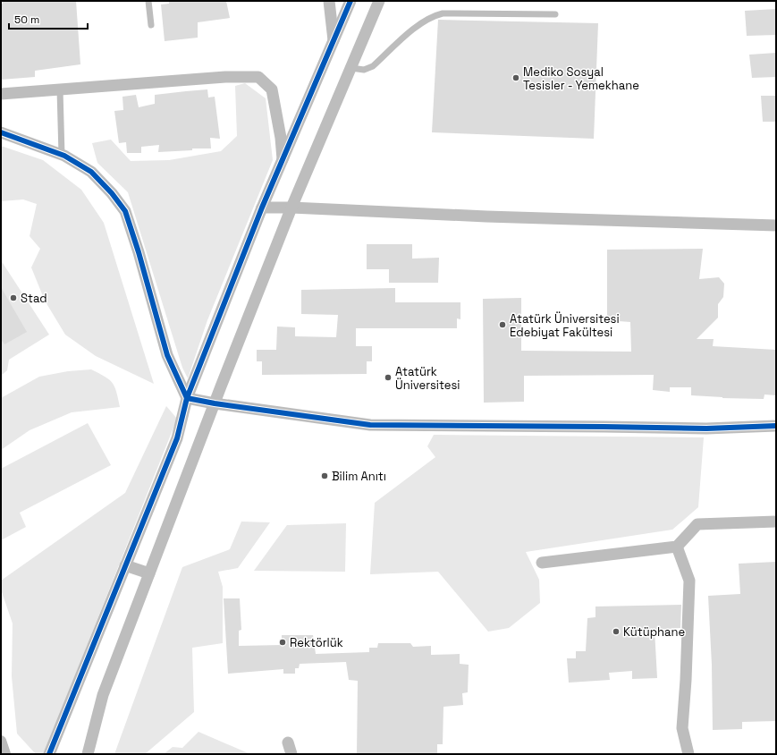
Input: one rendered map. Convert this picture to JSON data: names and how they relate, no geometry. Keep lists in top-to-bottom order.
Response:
{
  "places": [
    "Mediko Sosyal Tesisler - Yemekhane",
    "Stad",
    "Atatürk Üniversitesi Edebiyat Fakültesi",
    "Atatürk Üniversitesi",
    "Bilim Anıtı",
    "Kütüphane",
    "Rektörlük"
  ],
  "scale_bar": "50 m"
}
